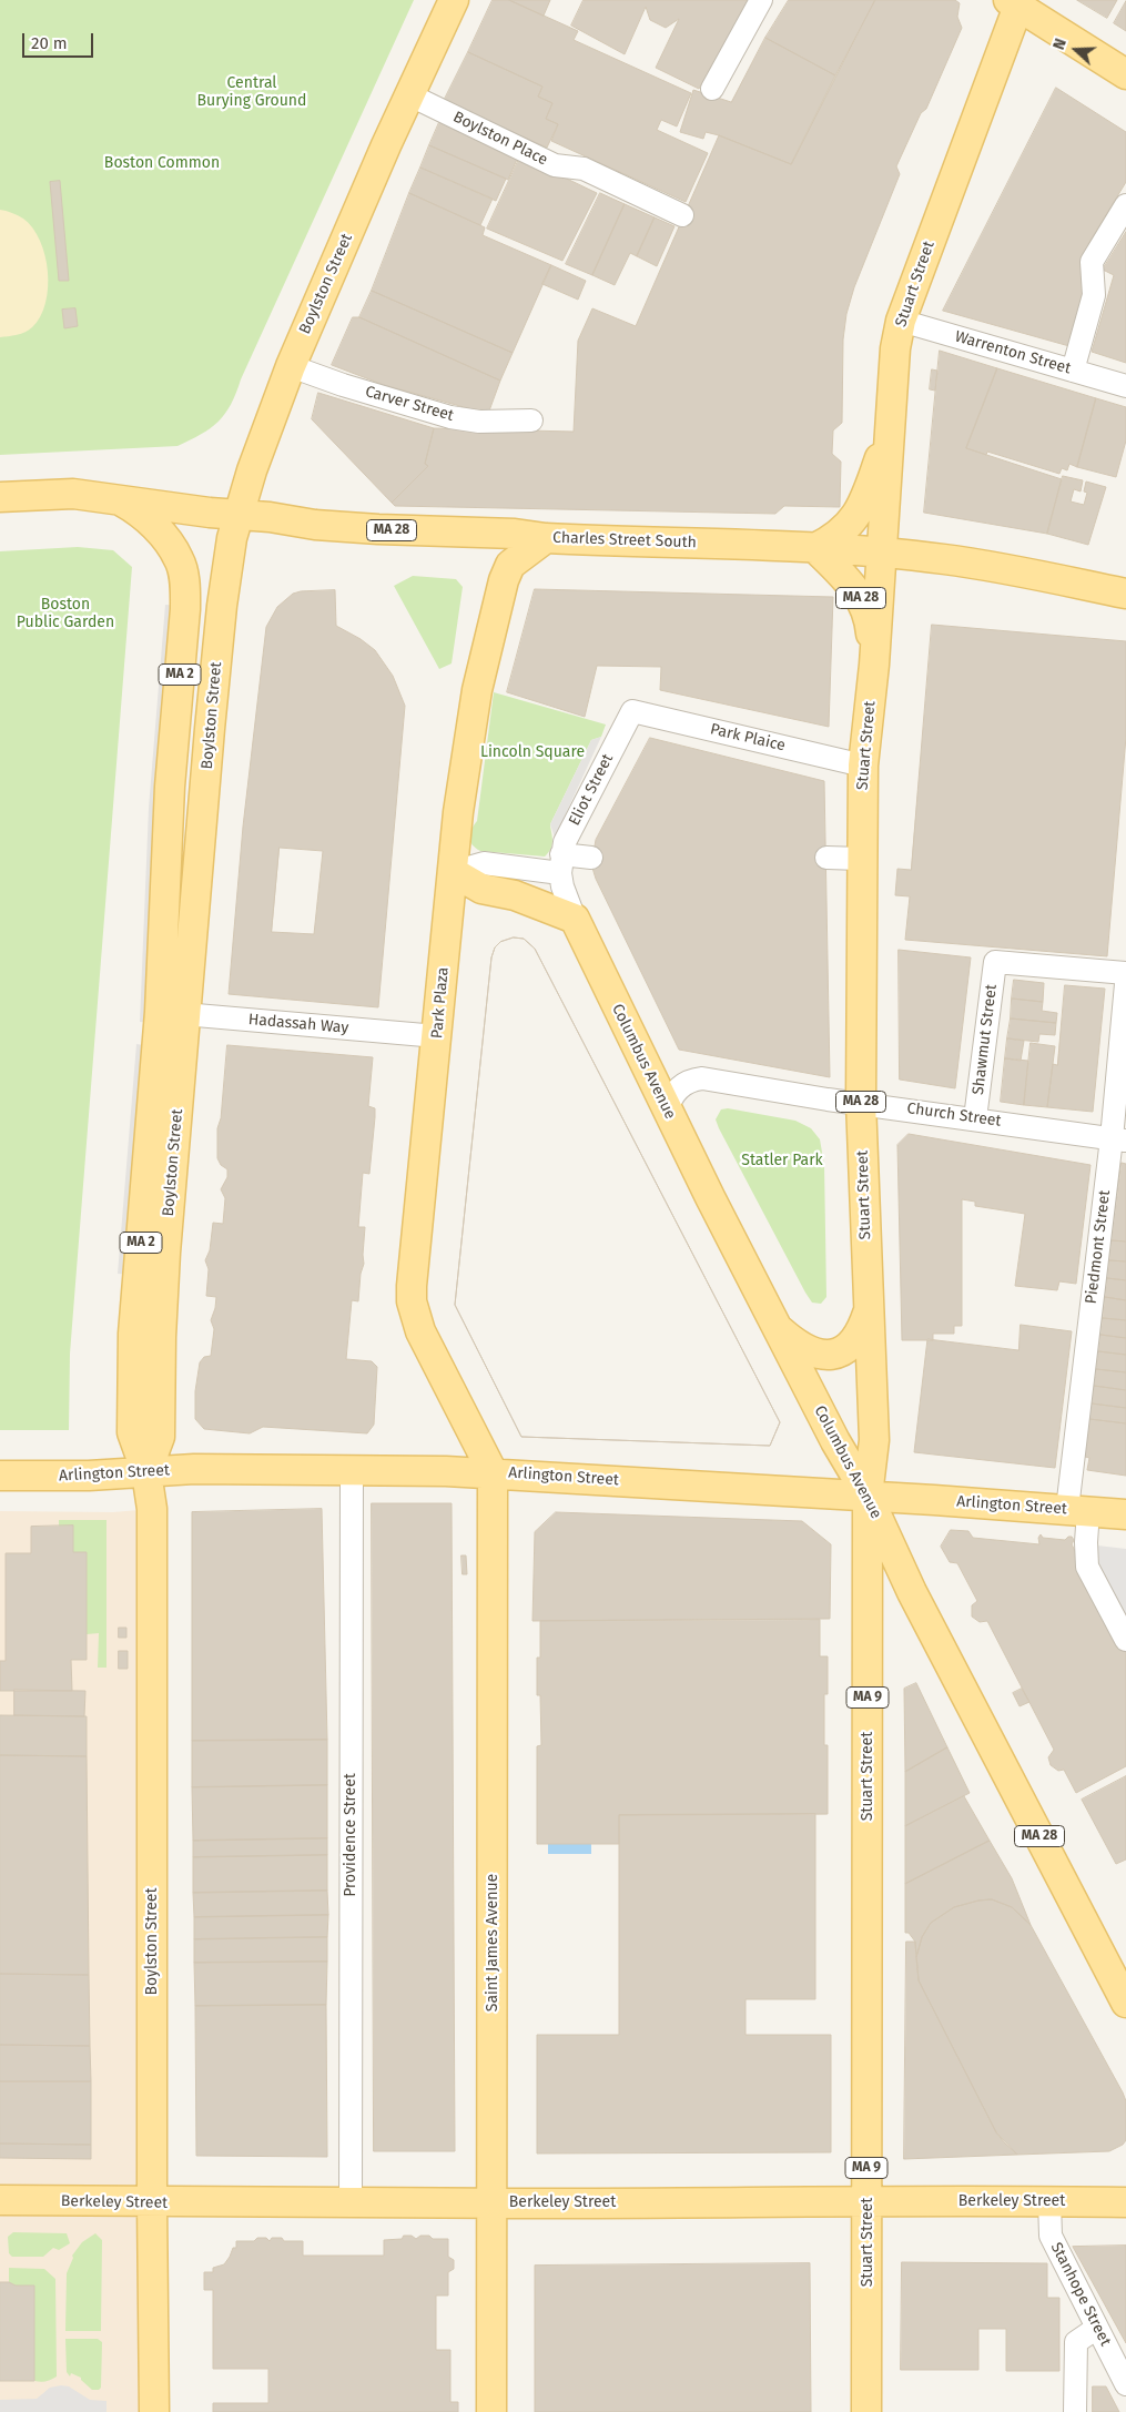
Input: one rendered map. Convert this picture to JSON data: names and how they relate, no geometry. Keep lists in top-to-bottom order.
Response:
{
  "streets": {
    "main road": [
      "Boylston Street",
      "Stuart Street",
      "MA 28",
      "Charles Street South",
      "MA 2",
      "Park Plaza",
      "Columbus Avenue",
      "Arlington Street",
      "MA 9",
      "Saint James Avenue",
      "Berkeley Street"
    ],
    "street": [
      "Boylston Place",
      "Warrenton Street",
      "Carver Street",
      "Park Plaice",
      "Eliot Street",
      "Hadassah Way",
      "Shawmut Street",
      "Church Street",
      "Piedmont Street",
      "Providence Street",
      "Stanhope Street"
    ]
  },
  "crossings": [
    ["Boylston Place", "Boylston Street"],
    ["Boylston Street", "Carver Street"],
    ["Boylston Street", "Charles Street South"],
    ["Boylston Street", "MA 2"],
    ["Boylston Street", "Hadassah Way"],
    ["Boylston Street", "Arlington Street"],
    ["Boylston Street", "Berkeley Street"],
    ["Stuart Street", "Warrenton Street"],
    ["Stuart Street", "MA 28"],
    ["Stuart Street", "Charles Street South"],
    ["Stuart Street", "Park Plaice"],
    ["Stuart Street", "Columbus Avenue"],
    ["Stuart Street", "Church Street"],
    ["Stuart Street", "Arlington Street"],
    ["Stuart Street", "Berkeley Street"],
    ["MA 28", "Charles Street South"],
    ["Charles Street South", "MA 2"],
    ["Charles Street South", "Park Plaza"],
    ["Park Plaice", "Eliot Street"],
    ["Eliot Street", "Columbus Avenue"],
    ["Park Plaza", "Hadassah Way"],
    ["Park Plaza", "Arlington Street"],
    ["Park Plaza", "Saint James Avenue"],
    ["Shawmut Street", "Church Street"],
    ["Columbus Avenue", "Church Street"],
    ["Columbus Avenue", "Arlington Street"],
    ["Church Street", "Piedmont Street"],
    ["Piedmont Street", "Arlington Street"],
    ["Arlington Street", "Providence Street"],
    ["Arlington Street", "Saint James Avenue"],
    ["Providence Street", "Berkeley Street"],
    ["Saint James Avenue", "Berkeley Street"],
    ["Berkeley Street", "Stanhope Street"]
  ],
  "parks": [
    "Central Burying Ground",
    "Boston Common",
    "Boston Public Garden",
    "Lincoln Square",
    "Statler Park"
  ],
  "scale_bar": "20 m",
  "north": "left"
}
